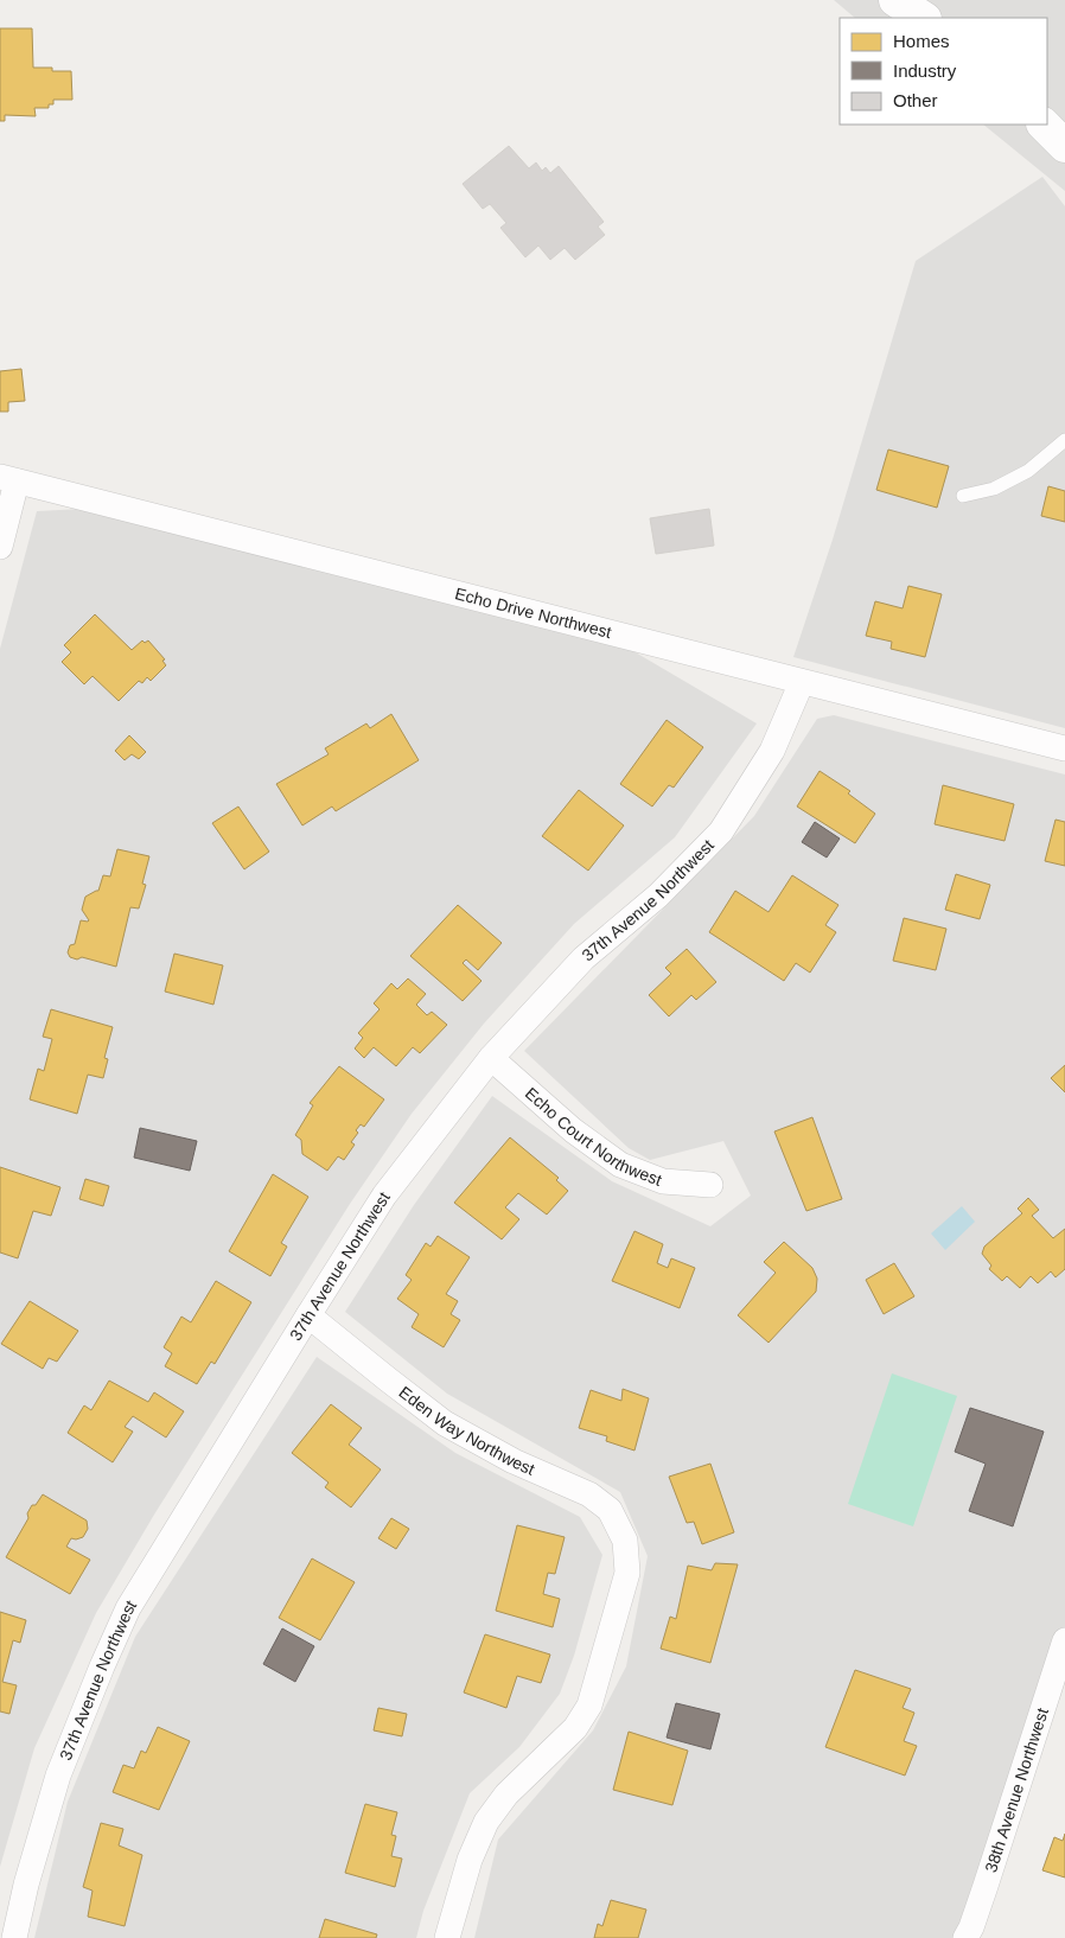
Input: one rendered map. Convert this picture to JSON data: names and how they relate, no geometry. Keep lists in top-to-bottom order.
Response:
{
  "streets": {
    "street": [
      "Echo Drive Northwest",
      "37th Avenue Northwest",
      "Echo Court Northwest",
      "Eden Way Northwest",
      "38th Avenue Northwest"
    ]
  },
  "crossings": [
    ["Echo Drive Northwest", "37th Avenue Northwest"],
    ["37th Avenue Northwest", "Echo Court Northwest"],
    ["37th Avenue Northwest", "Eden Way Northwest"]
  ],
  "legend": ["Homes", "Industry", "Other"]
}
